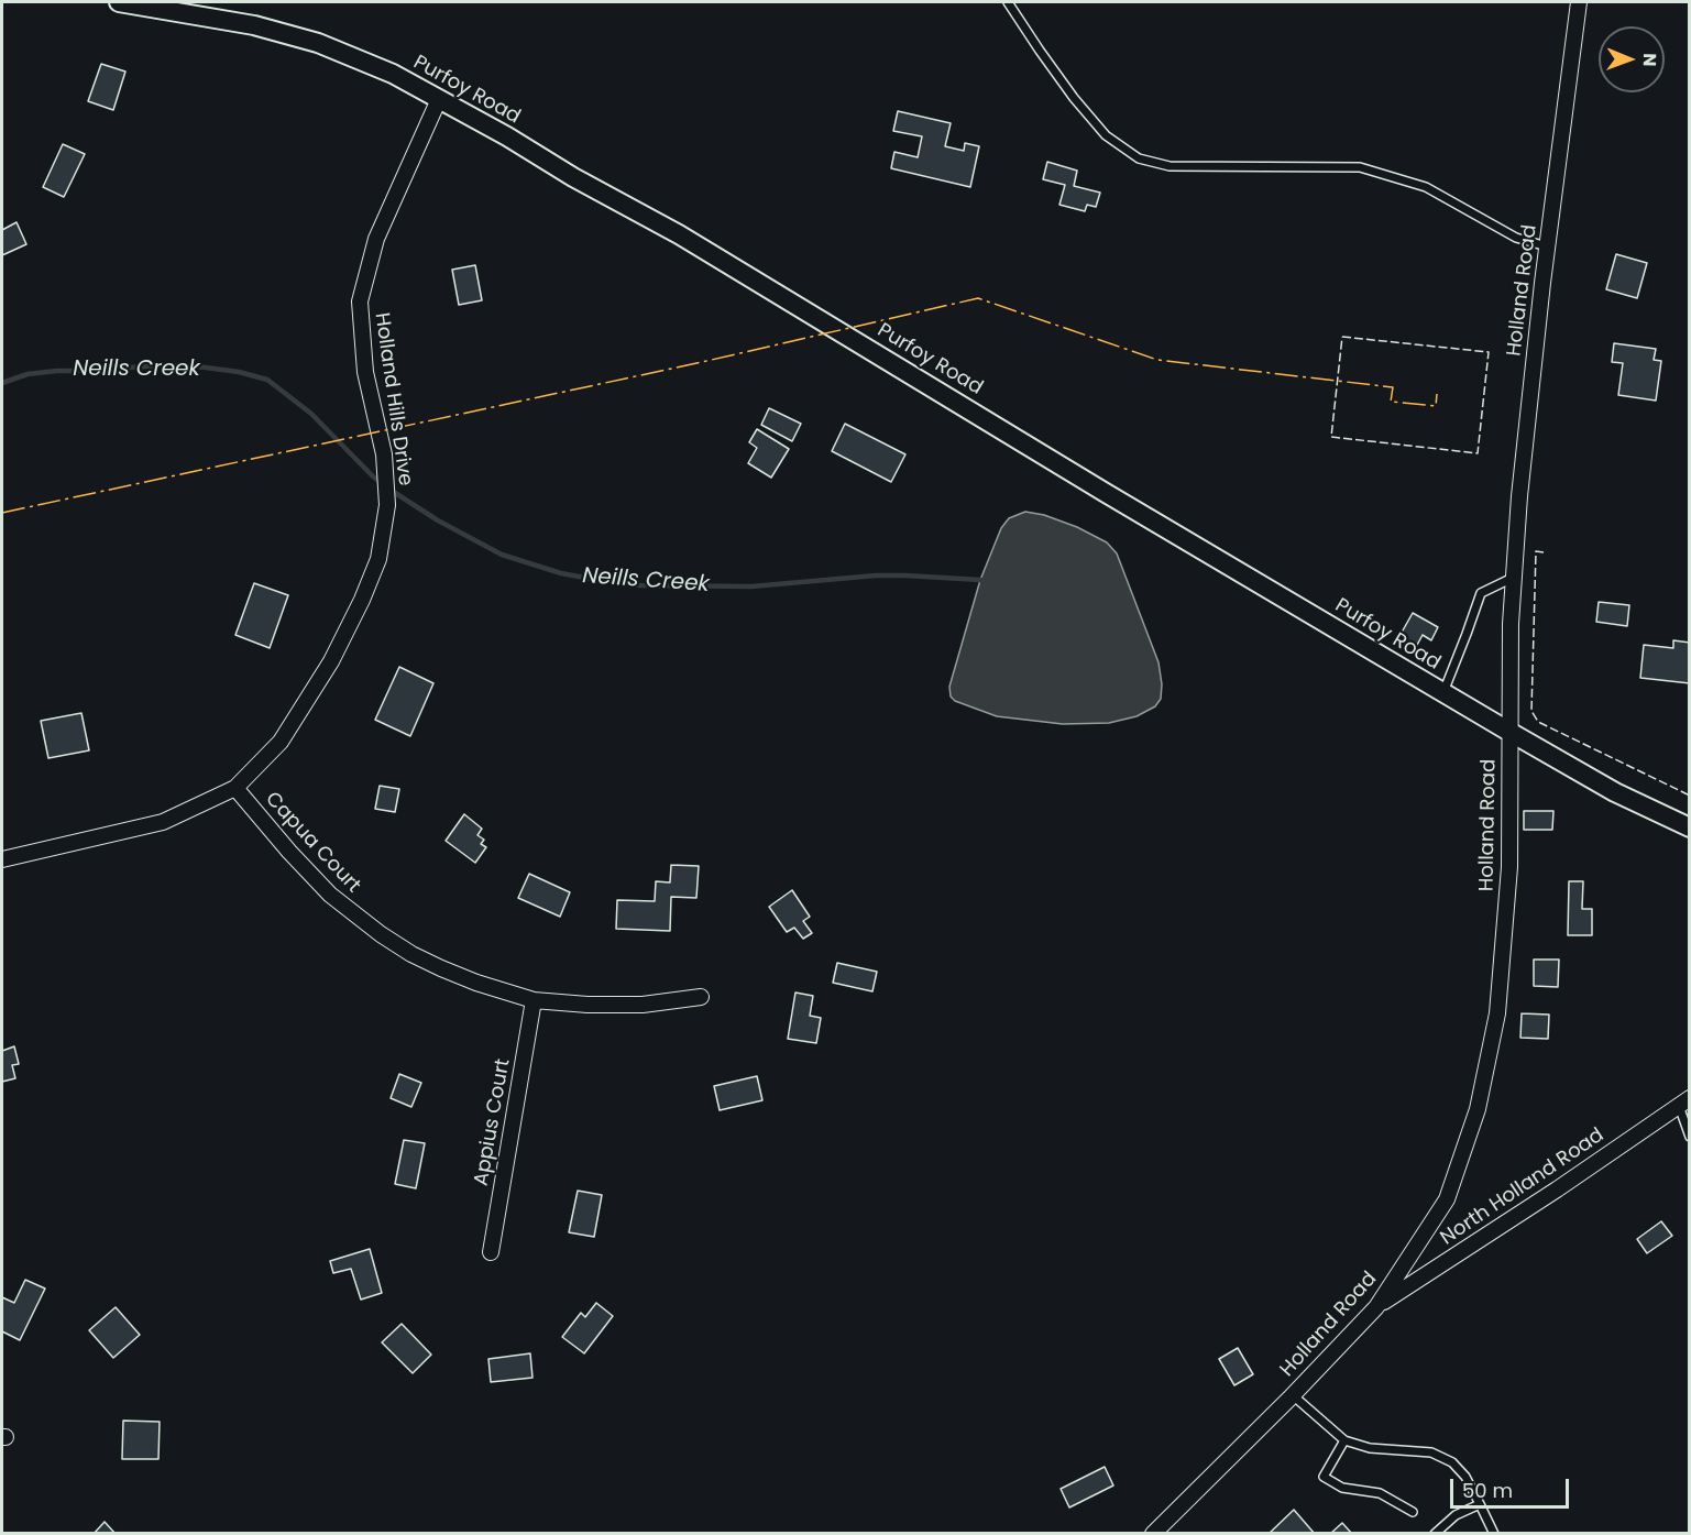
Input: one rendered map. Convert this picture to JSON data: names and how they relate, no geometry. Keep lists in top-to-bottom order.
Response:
{
  "streets": {
    "street": [
      "Purfoy Road",
      "Holland Road",
      "Holland Hills Drive",
      "Capua Court",
      "Appius Court",
      "North Holland Road"
    ]
  },
  "crossings": [
    ["Purfoy Road", "Holland Road"],
    ["Purfoy Road", "Holland Hills Drive"],
    ["Holland Road", "North Holland Road"],
    ["Holland Hills Drive", "Capua Court"],
    ["Capua Court", "Appius Court"]
  ],
  "water": ["Neills Creek"],
  "scale_bar": "50 m",
  "north": "right"
}
